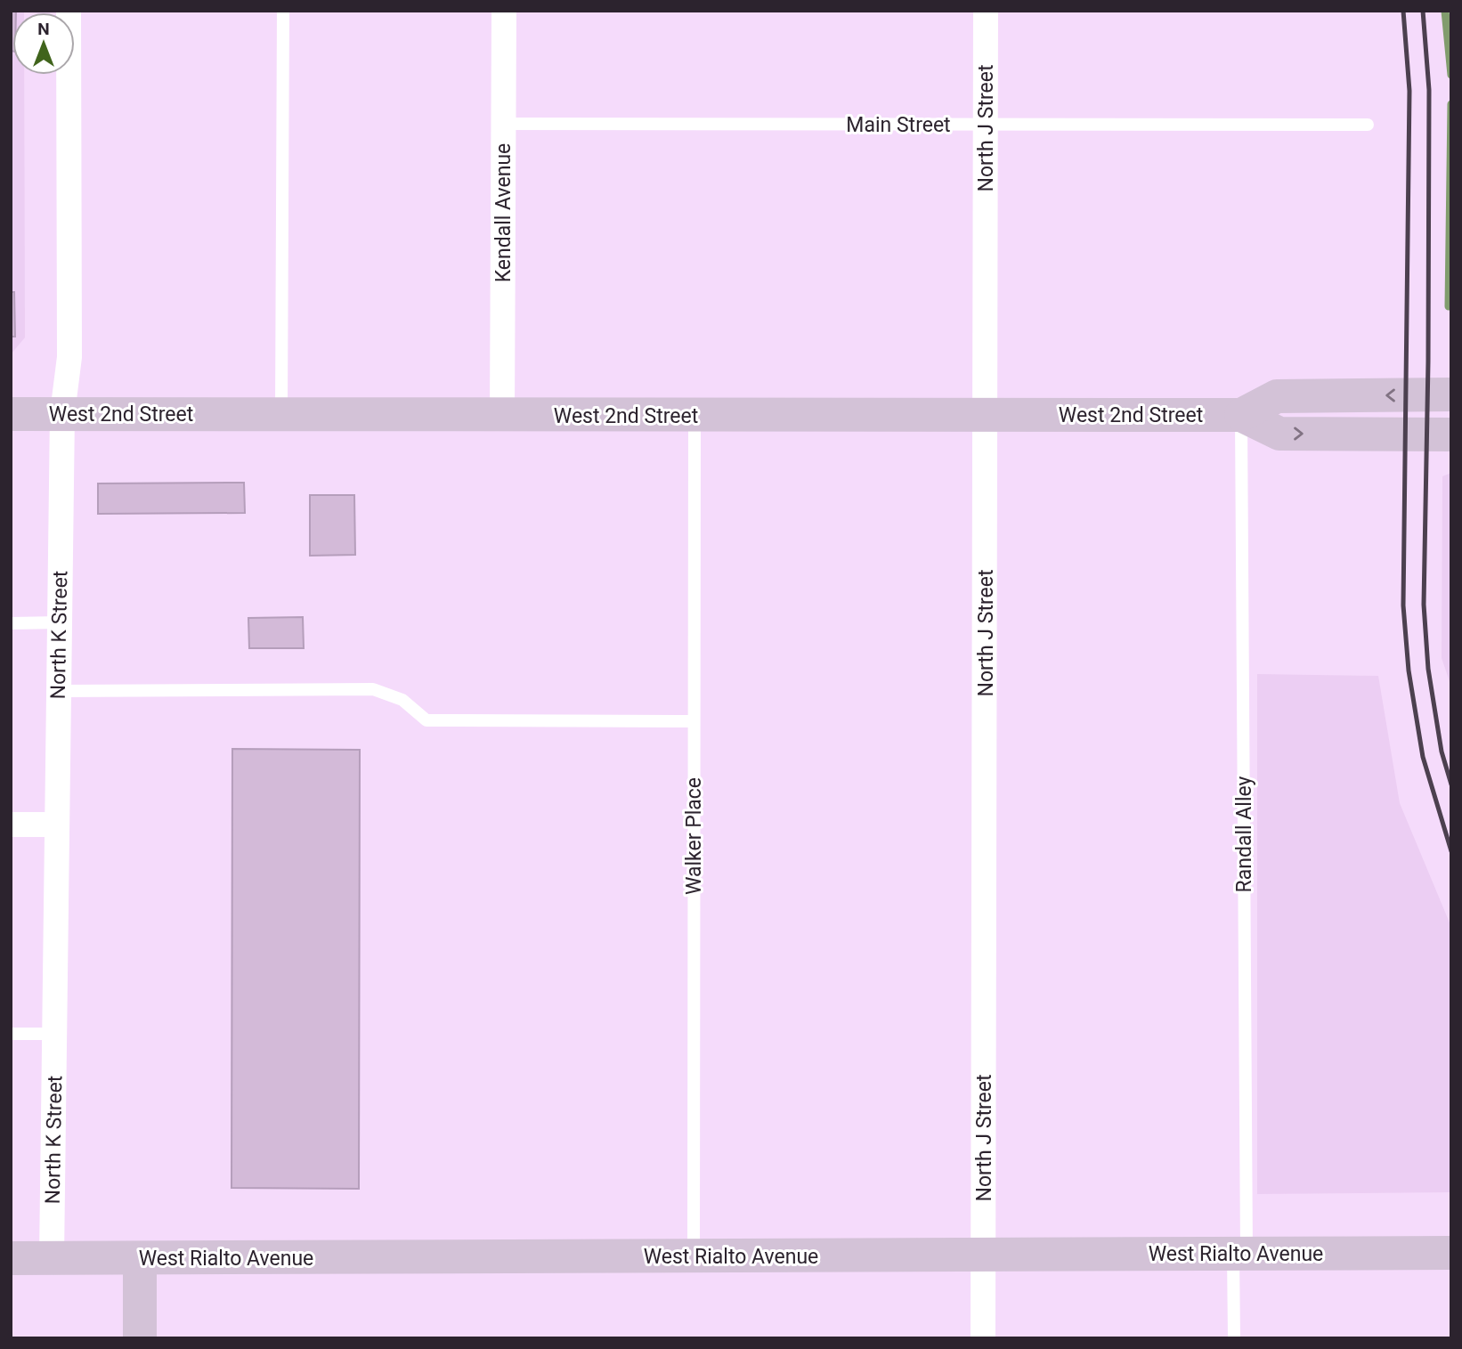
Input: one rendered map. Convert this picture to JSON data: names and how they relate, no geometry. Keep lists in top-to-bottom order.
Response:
{
  "streets": {
    "main road": ["West 2nd Street", "West Rialto Avenue"],
    "street": ["North J Street", "Kendall Avenue", "North K Street"],
    "lane": ["Main Street", "Randall Alley", "Walker Place"]
  },
  "crossings": [
    ["Main Street", "North J Street"],
    ["Main Street", "Kendall Avenue"],
    ["North J Street", "West 2nd Street"],
    ["North J Street", "West Rialto Avenue"],
    ["Kendall Avenue", "West 2nd Street"],
    ["West 2nd Street", "North K Street"],
    ["West 2nd Street", "Randall Alley"],
    ["West 2nd Street", "Walker Place"],
    ["North K Street", "West Rialto Avenue"],
    ["Randall Alley", "West Rialto Avenue"],
    ["Walker Place", "West Rialto Avenue"]
  ],
  "north": "top"
}
